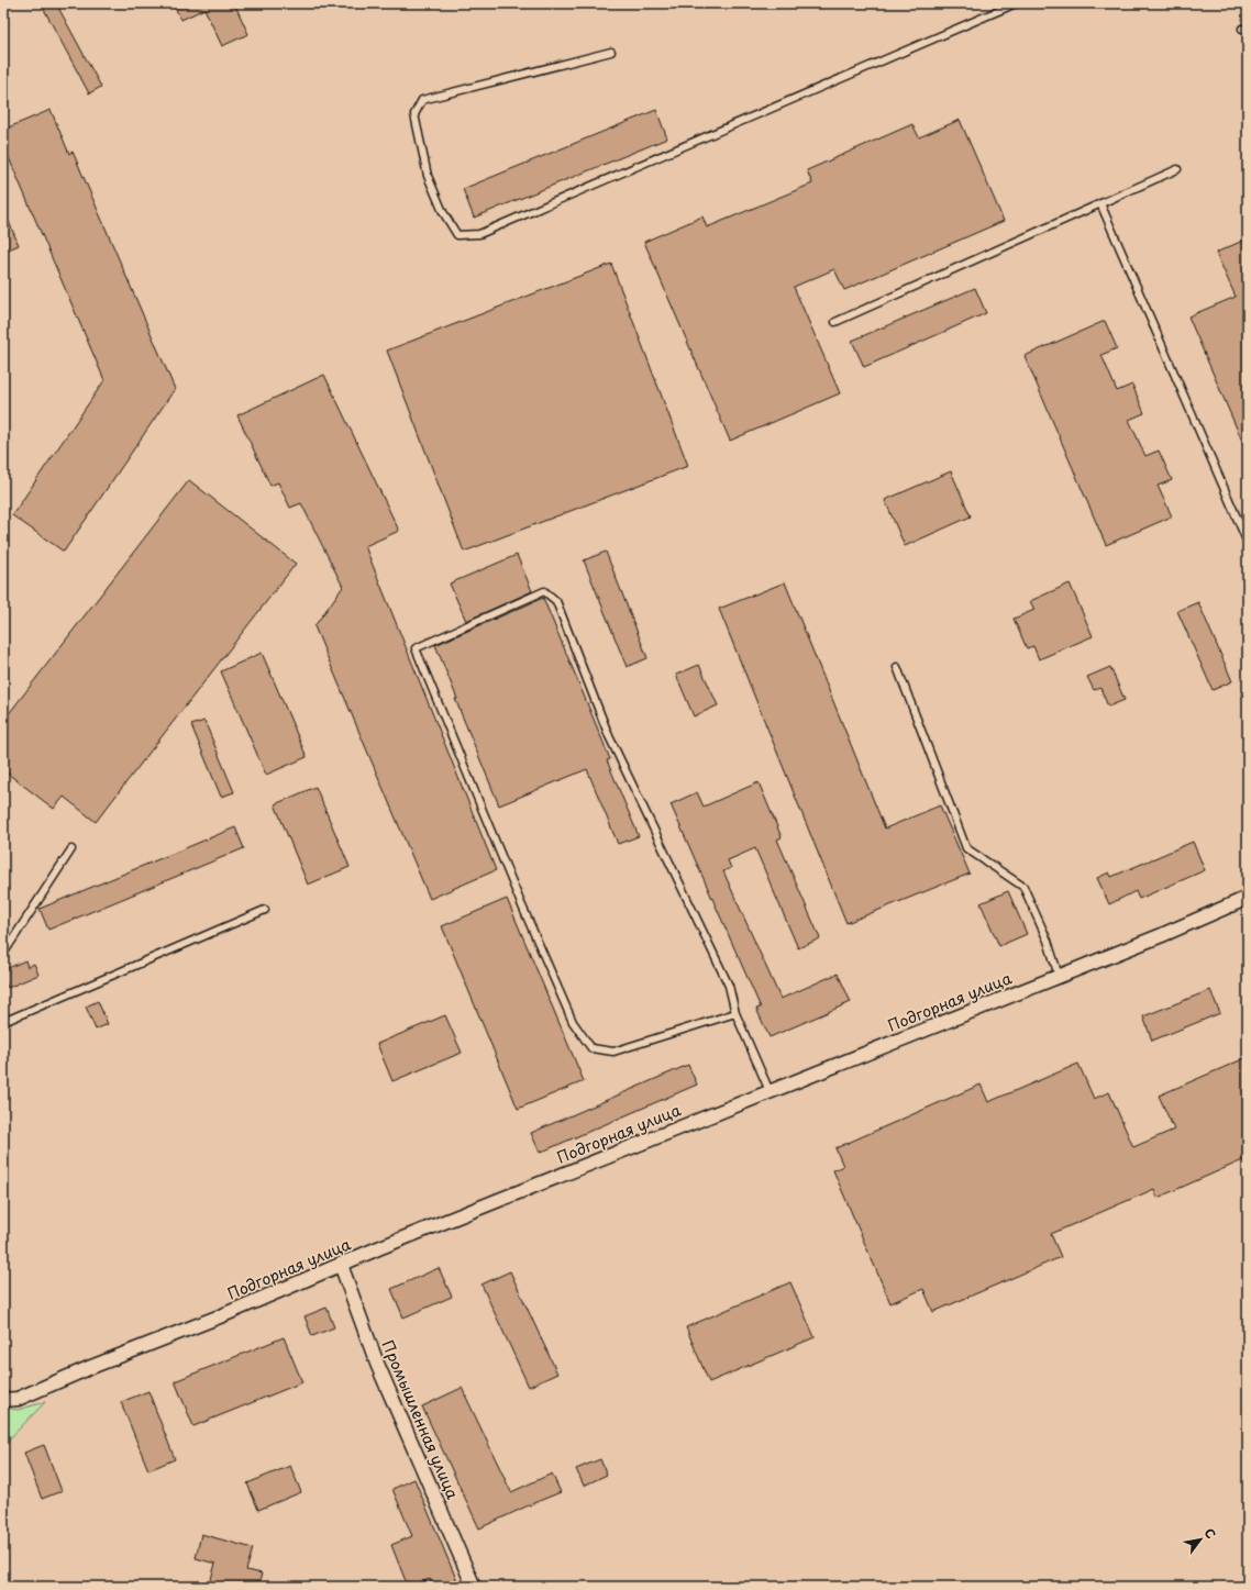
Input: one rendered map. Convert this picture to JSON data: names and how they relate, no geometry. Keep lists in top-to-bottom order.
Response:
{
  "streets": {
    "street": ["Подгорная улица", "Промышленная улица"]
  },
  "crossings": [
    ["Подгорная улица", "Промышленная улица"]
  ],
  "north": "top right"
}
